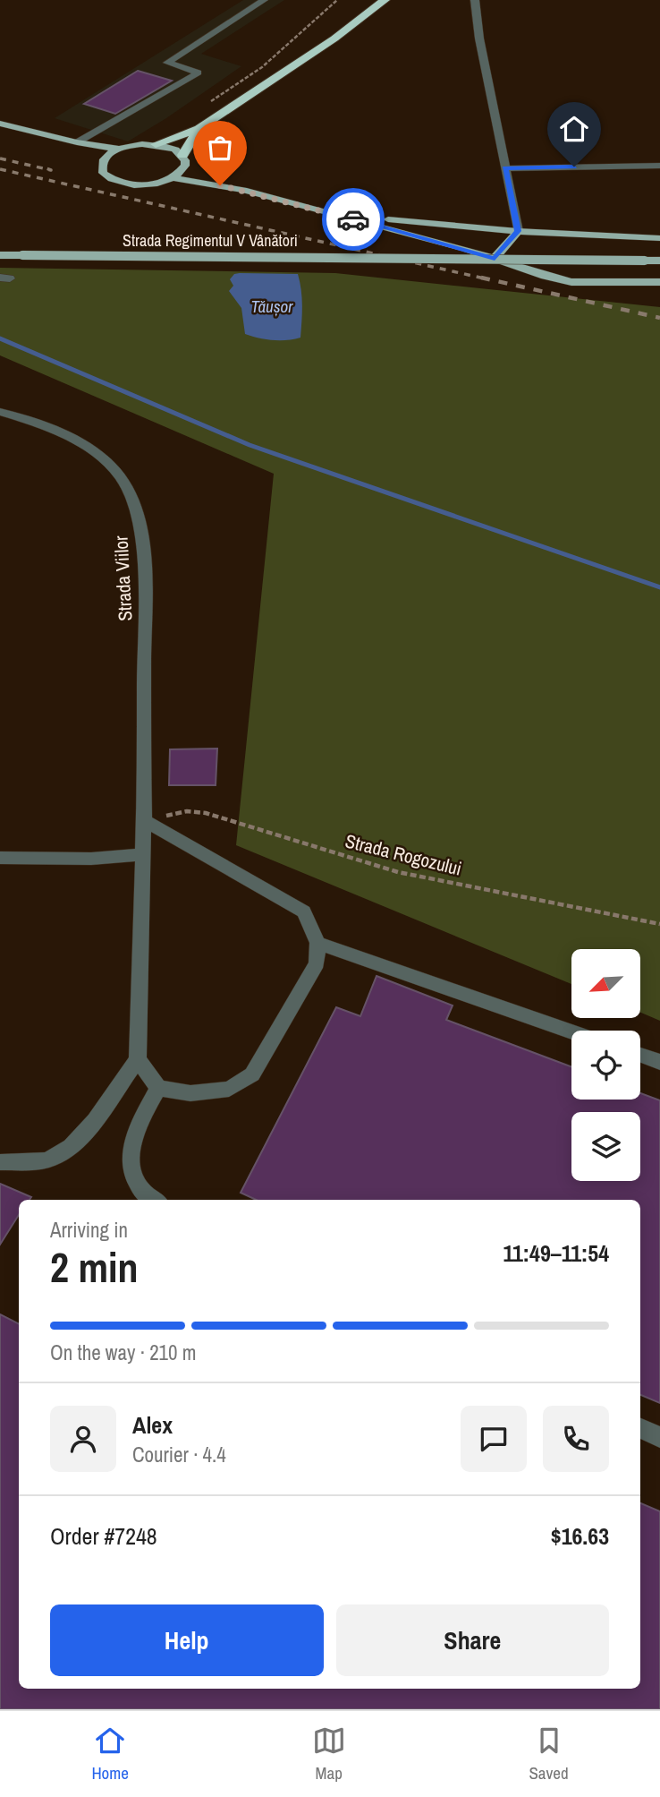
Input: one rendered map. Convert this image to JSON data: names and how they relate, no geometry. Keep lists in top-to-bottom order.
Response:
{
  "streets": {
    "main road": ["Strada Regimentul V Vânători"],
    "street": ["Strada Viilor"],
    "path": ["Strada Rogozului"]
  },
  "crossings": [
    ["Strada Viilor", "Strada Rogozului"]
  ],
  "water": ["Tăușor"],
  "north": "bottom left",
  "page": {
    "heading": ["2 min", "Arriving in", "11:49–11:54"],
    "panel": [
      "Alex",
      "Courier · 4.4",
      "Order #7248",
      "$16.63"
    ],
    "bar": "On the way · 210 m",
    "buttons": ["Help", "Share"],
    "tabs": ["Home", "Map", "Saved"]
  }
}
